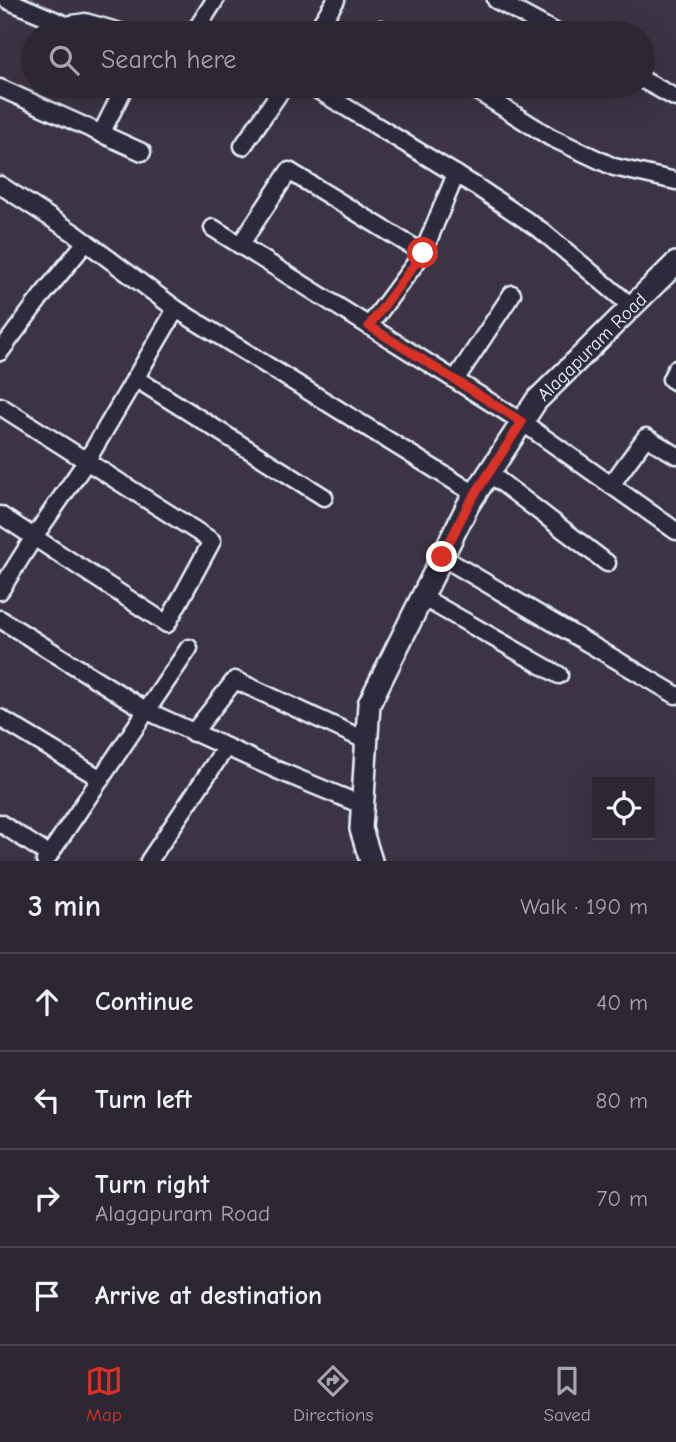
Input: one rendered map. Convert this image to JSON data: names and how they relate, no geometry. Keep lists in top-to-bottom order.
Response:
{
  "streets": {
    "main road": ["Alagapuram Road"]
  },
  "page": {
    "search": "Search here",
    "heading": ["3 min", "Walk · 190 m"],
    "list": [
      ["Continue", "40 m"],
      ["Turn left", "80 m"],
      ["Turn right", "Alagapuram Road", "70 m"],
      "Arrive at destination"
    ],
    "nav": ["Map", "Directions", "Saved"]
  }
}
